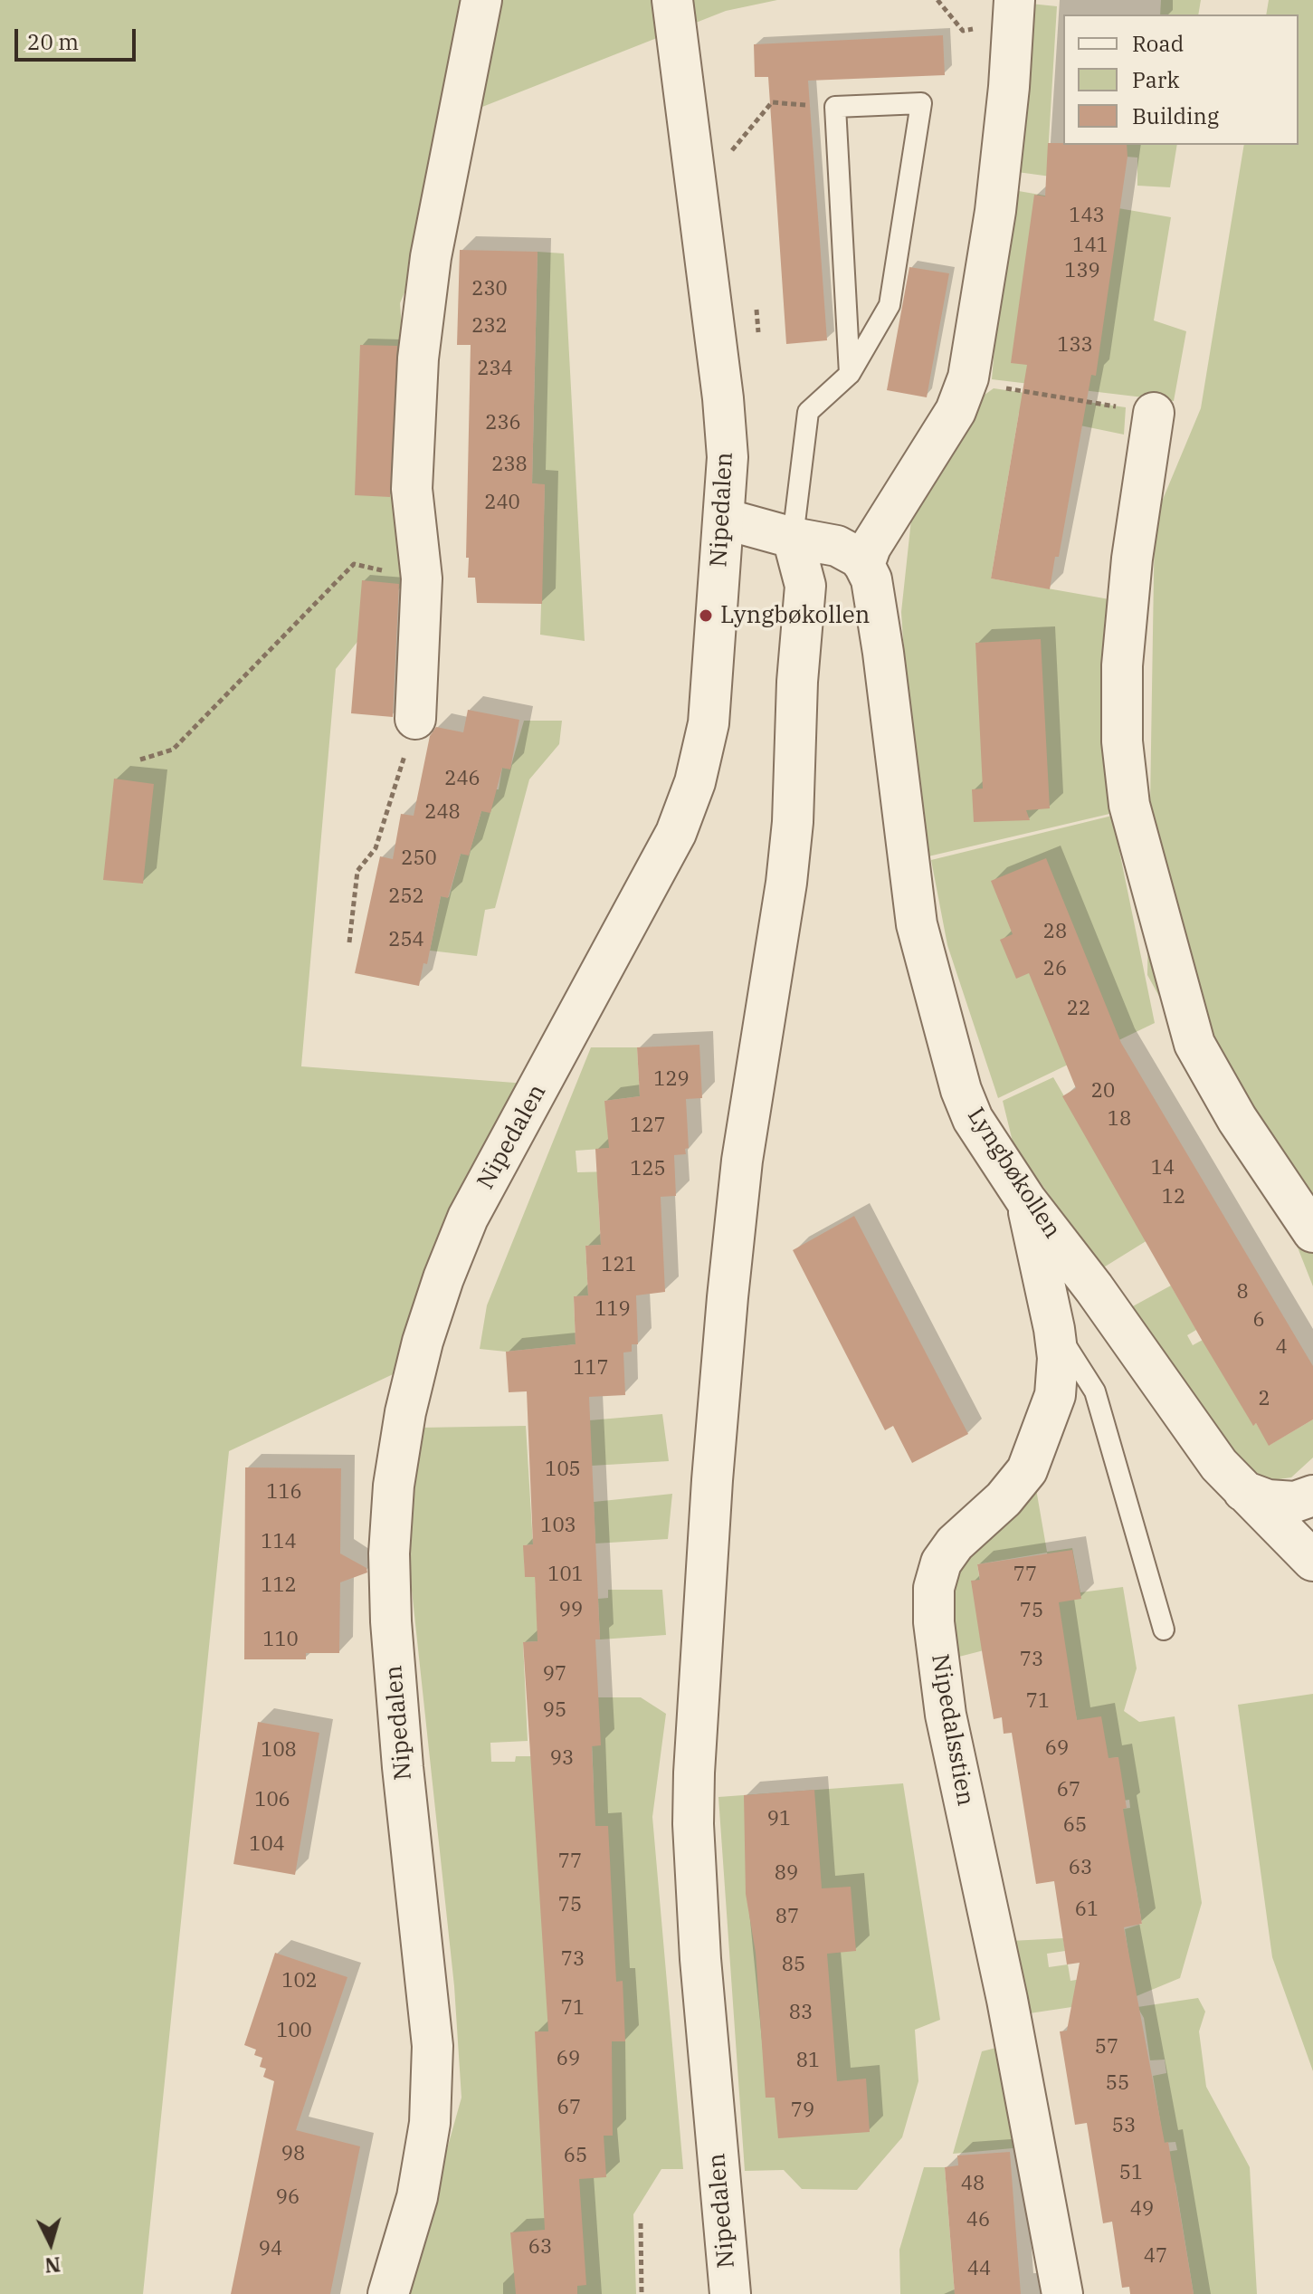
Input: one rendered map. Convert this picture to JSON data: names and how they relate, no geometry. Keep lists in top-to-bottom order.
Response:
{
  "streets": {
    "street": ["Nipedalen", "Lyngbøkollen", "Nipedalsstien"]
  },
  "crossings": [
    ["Lyngbøkollen", "Nipedalsstien"]
  ],
  "places": ["Lyngbøkollen"],
  "house_numbers": [
    "143",
    "141",
    "139",
    "230",
    "232",
    "133",
    "234",
    "236",
    "238",
    "240",
    "246",
    "248",
    "250",
    "252",
    "28",
    "254",
    "26",
    "22",
    "129",
    "20",
    "18",
    "127",
    "14",
    "125",
    "12",
    "121",
    "8",
    "119",
    "6",
    "4",
    "117",
    "2",
    "105",
    "116",
    "103",
    "114",
    "101",
    "77",
    "112",
    "99",
    "75",
    "110",
    "73",
    "97",
    "71",
    "95",
    "69",
    "108",
    "93",
    "67",
    "106",
    "91",
    "65",
    "104",
    "77",
    "63",
    "89",
    "75",
    "61",
    "87",
    "73",
    "85",
    "102",
    "71",
    "83",
    "100",
    "57",
    "69",
    "81",
    "55",
    "67",
    "79",
    "53",
    "98",
    "65",
    "51",
    "48",
    "96",
    "49",
    "46",
    "63",
    "94",
    "47",
    "44"
  ],
  "legend": ["Road", "Park", "Building"],
  "scale_bar": "20 m",
  "north": "bottom"
}
